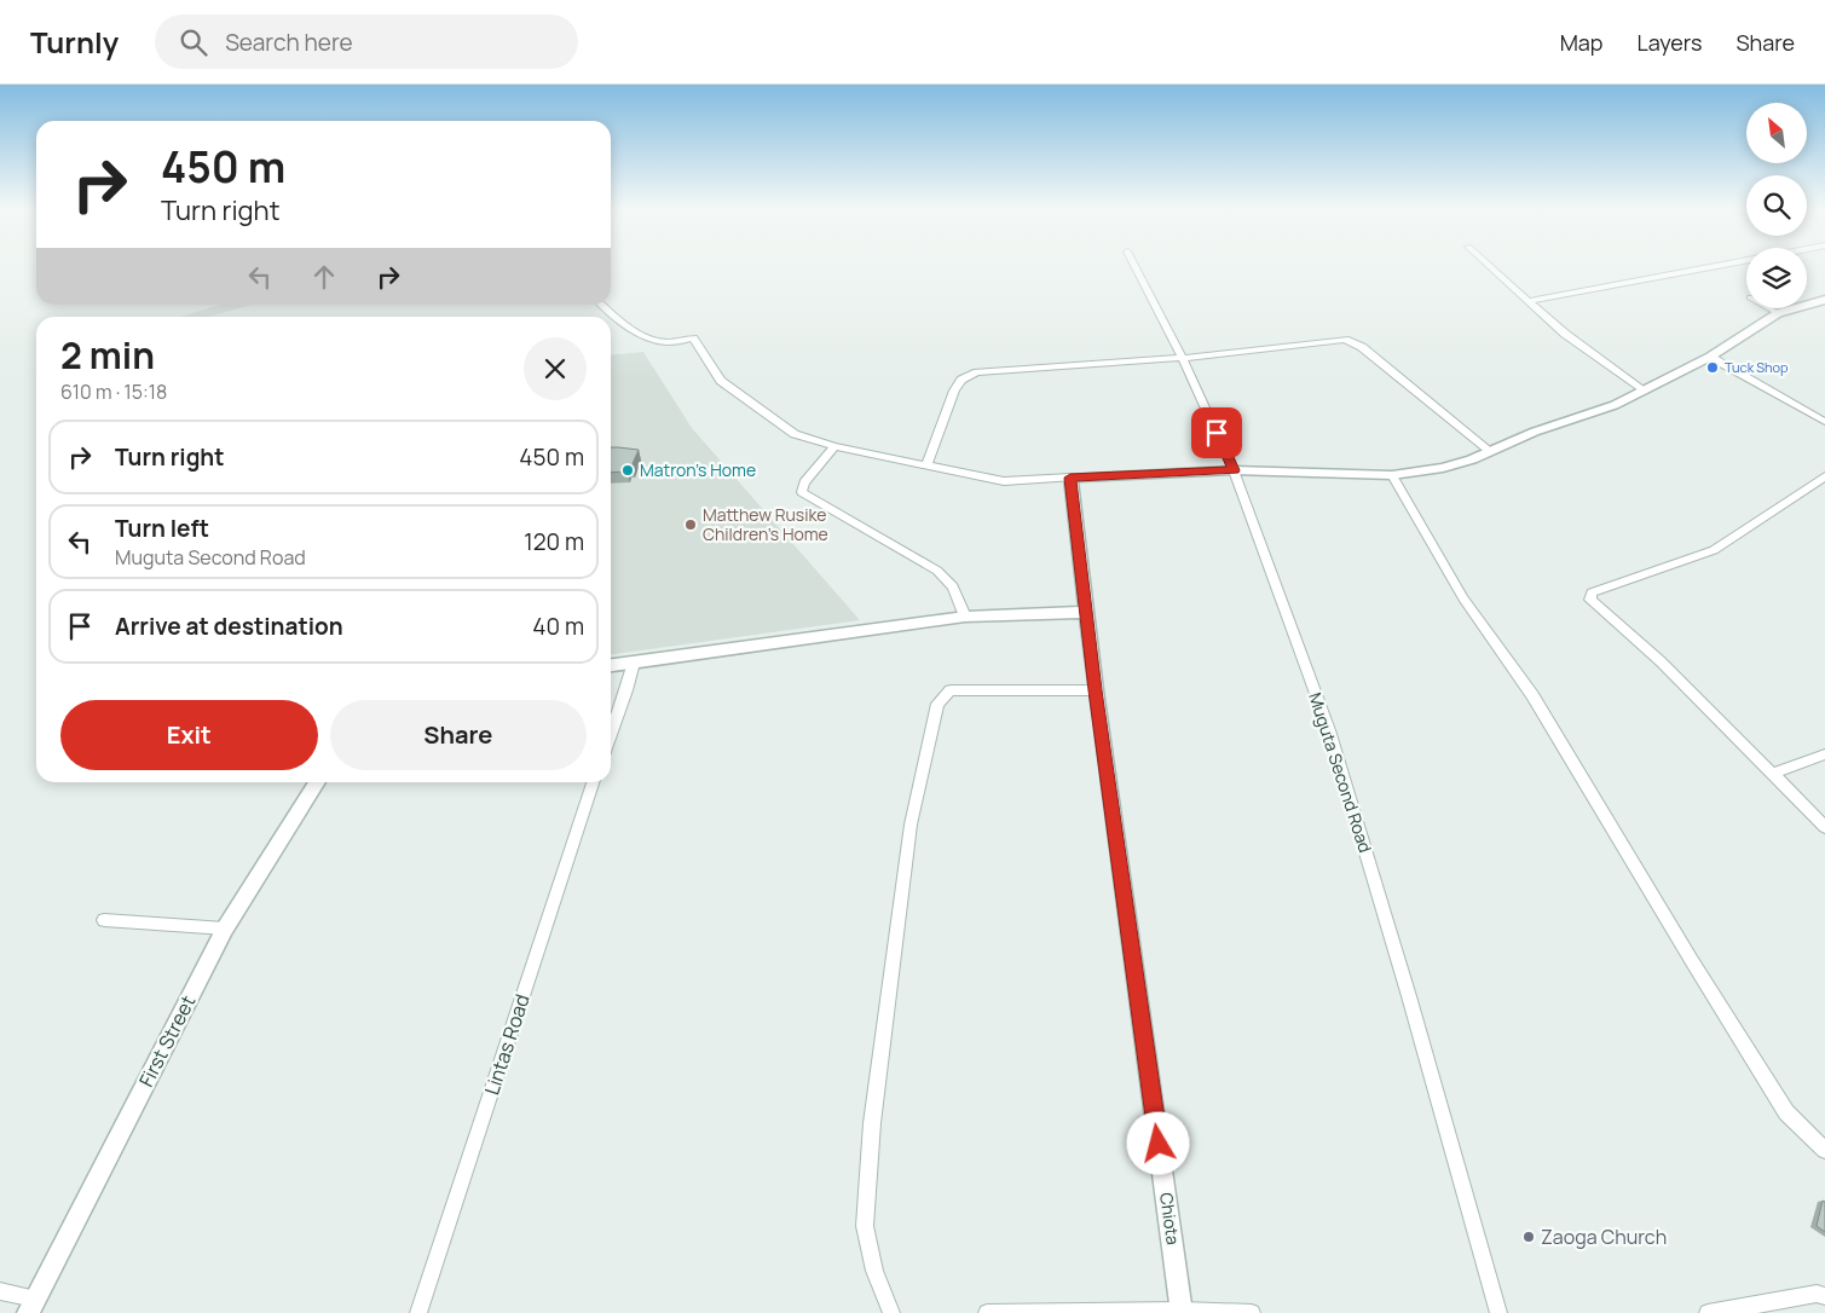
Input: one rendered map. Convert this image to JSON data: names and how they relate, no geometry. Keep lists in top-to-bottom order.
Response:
{
  "streets": {
    "street": [
      "Muguta Second Road",
      "First Street",
      "Lintas Road",
      "Chiota"
    ]
  },
  "places": [
    "Tuck Shop",
    "Matron's Home",
    "Matthew Rusike Children's Home",
    "Zaoga Church"
  ],
  "north": "top left",
  "page": {
    "header": "Turnly",
    "search": "Search here",
    "nav": ["Map", "Layers", "Share"],
    "turn": ["450 m", "Turn right"],
    "heading": ["2 min", "610 m · 15:18"],
    "list": [
      {
        "name": "Turn right",
        "value": "450 m"
      },
      {
        "name": "Turn left",
        "note": "Muguta Second Road",
        "value": "120 m"
      },
      {
        "name": "Arrive at destination",
        "value": "40 m"
      }
    ],
    "buttons": ["Exit", "Share"]
  }
}
